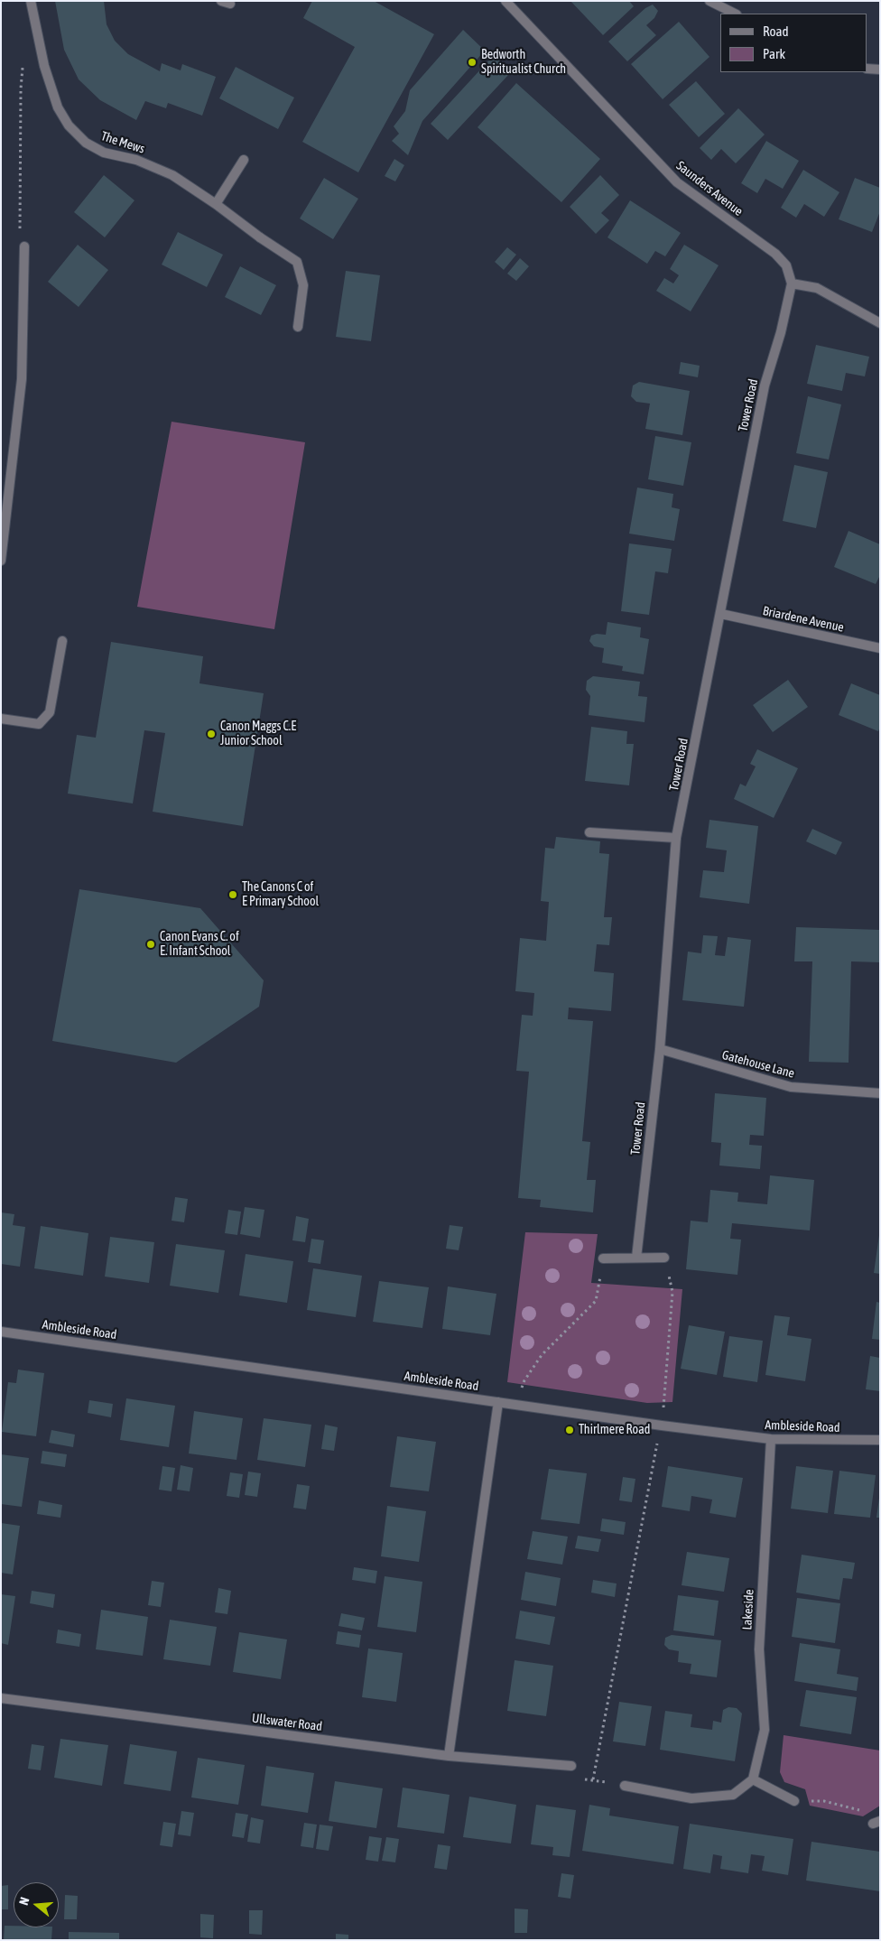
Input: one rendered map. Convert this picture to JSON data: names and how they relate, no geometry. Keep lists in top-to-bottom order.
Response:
{
  "streets": {
    "street": [
      "The Mews",
      "Saunders Avenue",
      "Tower Road",
      "Briardene Avenue",
      "Gatehouse Lane",
      "Ambleside Road",
      "Lakeside",
      "Ullswater Road"
    ]
  },
  "crossings": [
    ["Saunders Avenue", "Tower Road"],
    ["Tower Road", "Briardene Avenue"],
    ["Tower Road", "Gatehouse Lane"],
    ["Ambleside Road", "Lakeside"]
  ],
  "places": [
    "Bedworth Spiritualist Church",
    "Canon Maggs C.E Junior School",
    "The Canons C of E Primary School",
    "Canon Evans C. of E. Infant School",
    "Thirlmere Road"
  ],
  "legend": ["Road", "Park"],
  "north": "left"
}
